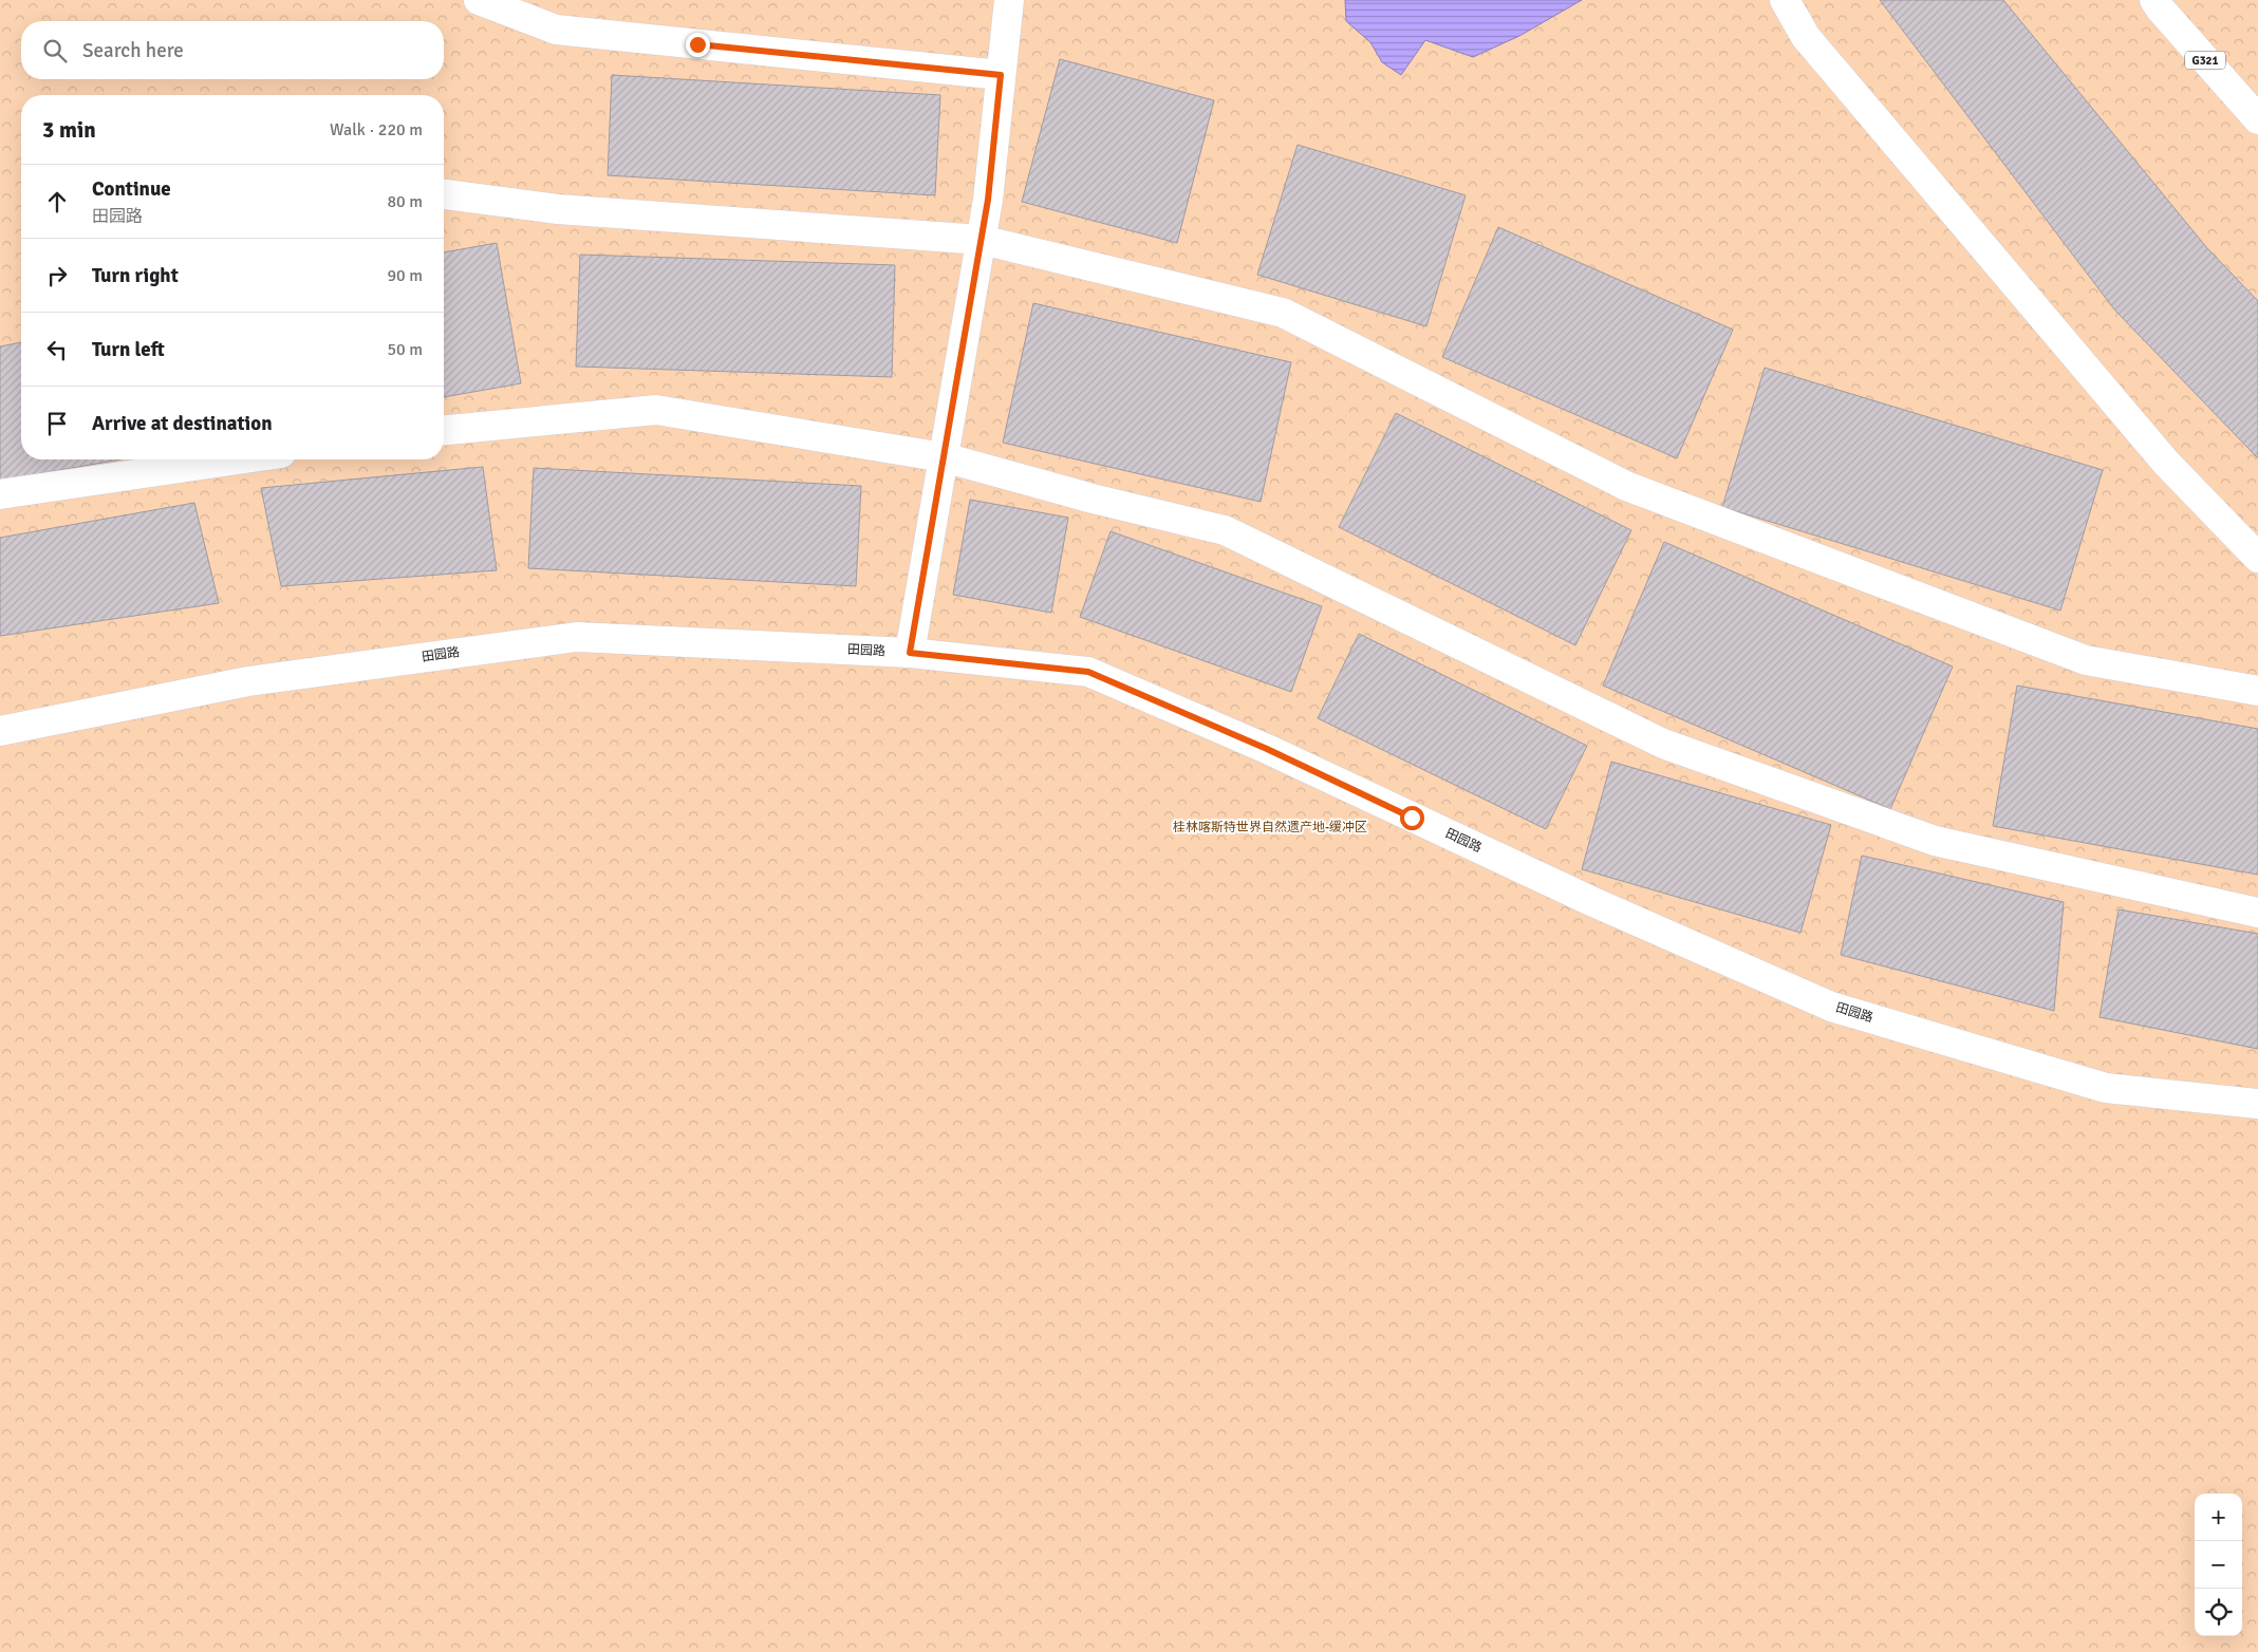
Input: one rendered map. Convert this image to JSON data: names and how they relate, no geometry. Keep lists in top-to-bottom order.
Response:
{
  "streets": {
    "main road": ["G321", "田园路"]
  },
  "parks": ["桂林喀斯特世界自然遗产地-缓冲区"],
  "page": {
    "search": "Search here",
    "heading": ["3 min", "Walk · 220 m"],
    "list": [
      ["Continue", "田园路", "80 m"],
      ["Turn right", "90 m"],
      ["Turn left", "50 m"],
      "Arrive at destination"
    ],
    "map_buttons": ["+", "−"]
  }
}
